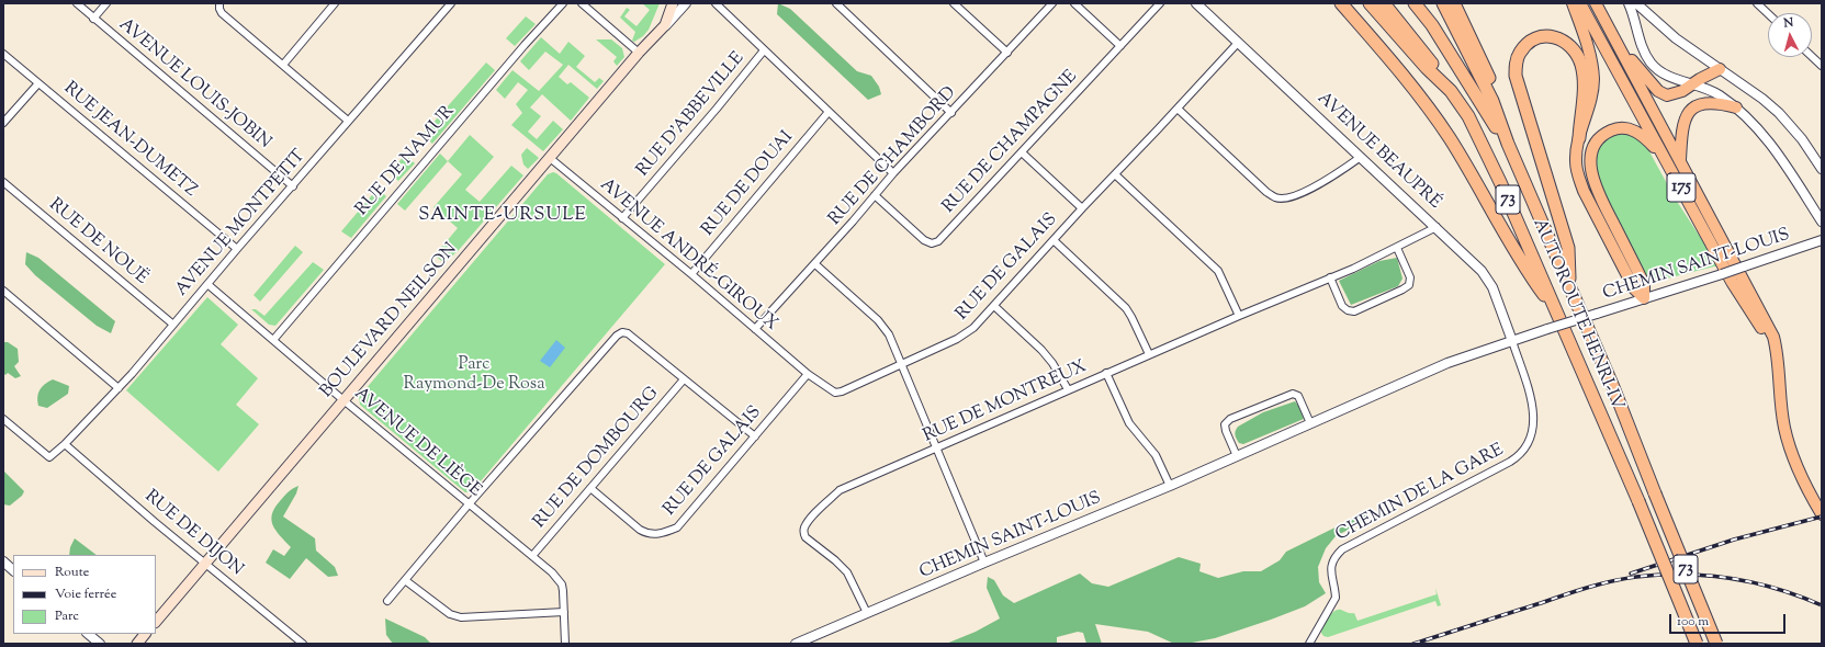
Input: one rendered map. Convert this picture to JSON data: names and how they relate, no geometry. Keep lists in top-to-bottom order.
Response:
{
  "streets": {
    "highway": ["175", "73", "AUTOROUTE HENRI-IV"],
    "main road": ["BOULEVARD NEILSON"],
    "street": [
      "AVENUE LOUIS-JOBIN",
      "RUE D'ABBEVILLE",
      "RUE JEAN-DUMETZ",
      "RUE DE CHAMPAGNE",
      "AVENUE BEAUPRÉ",
      "RUE DE CHAMBORD",
      "RUE DE NAMUR",
      "RUE DE DOUAI",
      "AVENUE MONTPETIT",
      "RUE DE NOUË",
      "AVENUE ANDRÉ-GIROUX",
      "CHEMIN SAINT-LOUIS",
      "RUE DE GALAIS",
      "RUE DE MONTREUX",
      "AVENUE DE LIÈGE",
      "RUE DE DOMBOURG",
      "CHEMIN DE LA GARE",
      "RUE DE DIJON"
    ]
  },
  "crossings": [
    ["AVENUE LOUIS-JOBIN", "AVENUE MONTPETIT"],
    ["RUE D'ABBEVILLE", "AVENUE ANDRÉ-GIROUX"],
    ["RUE JEAN-DUMETZ", "AVENUE MONTPETIT"],
    ["RUE DE CHAMPAGNE", "RUE DE CHAMBORD"],
    ["AVENUE BEAUPRÉ", "CHEMIN SAINT-LOUIS"],
    ["AVENUE BEAUPRÉ", "RUE DE GALAIS"],
    ["AVENUE BEAUPRÉ", "RUE DE MONTREUX"],
    ["AVENUE BEAUPRÉ", "CHEMIN DE LA GARE"],
    ["RUE DE CHAMBORD", "AVENUE ANDRÉ-GIROUX"],
    ["RUE DE NAMUR", "AVENUE DE LIÈGE"],
    ["RUE DE DOUAI", "AVENUE ANDRÉ-GIROUX"],
    ["AVENUE MONTPETIT", "RUE DE NOUË"],
    ["AVENUE MONTPETIT", "AVENUE DE LIÈGE"],
    ["AVENUE MONTPETIT", "RUE DE DIJON"],
    ["AVENUE ANDRÉ-GIROUX", "RUE DE GALAIS"],
    ["AVENUE ANDRÉ-GIROUX", "BOULEVARD NEILSON"],
    ["CHEMIN SAINT-LOUIS", "RUE DE MONTREUX"],
    ["CHEMIN SAINT-LOUIS", "CHEMIN DE LA GARE"],
    ["RUE DE GALAIS", "RUE DE DOMBOURG"],
    ["BOULEVARD NEILSON", "AVENUE DE LIÈGE"],
    ["BOULEVARD NEILSON", "RUE DE DIJON"],
    ["AVENUE DE LIÈGE", "RUE DE DOMBOURG"]
  ],
  "districts": ["SAINTE-URSULE"],
  "parks": ["Parc Raymond-De Rosa"],
  "legend": ["Route", "Voie ferrée", "Parc"],
  "scale_bar": "100 m",
  "north": "top"
}
